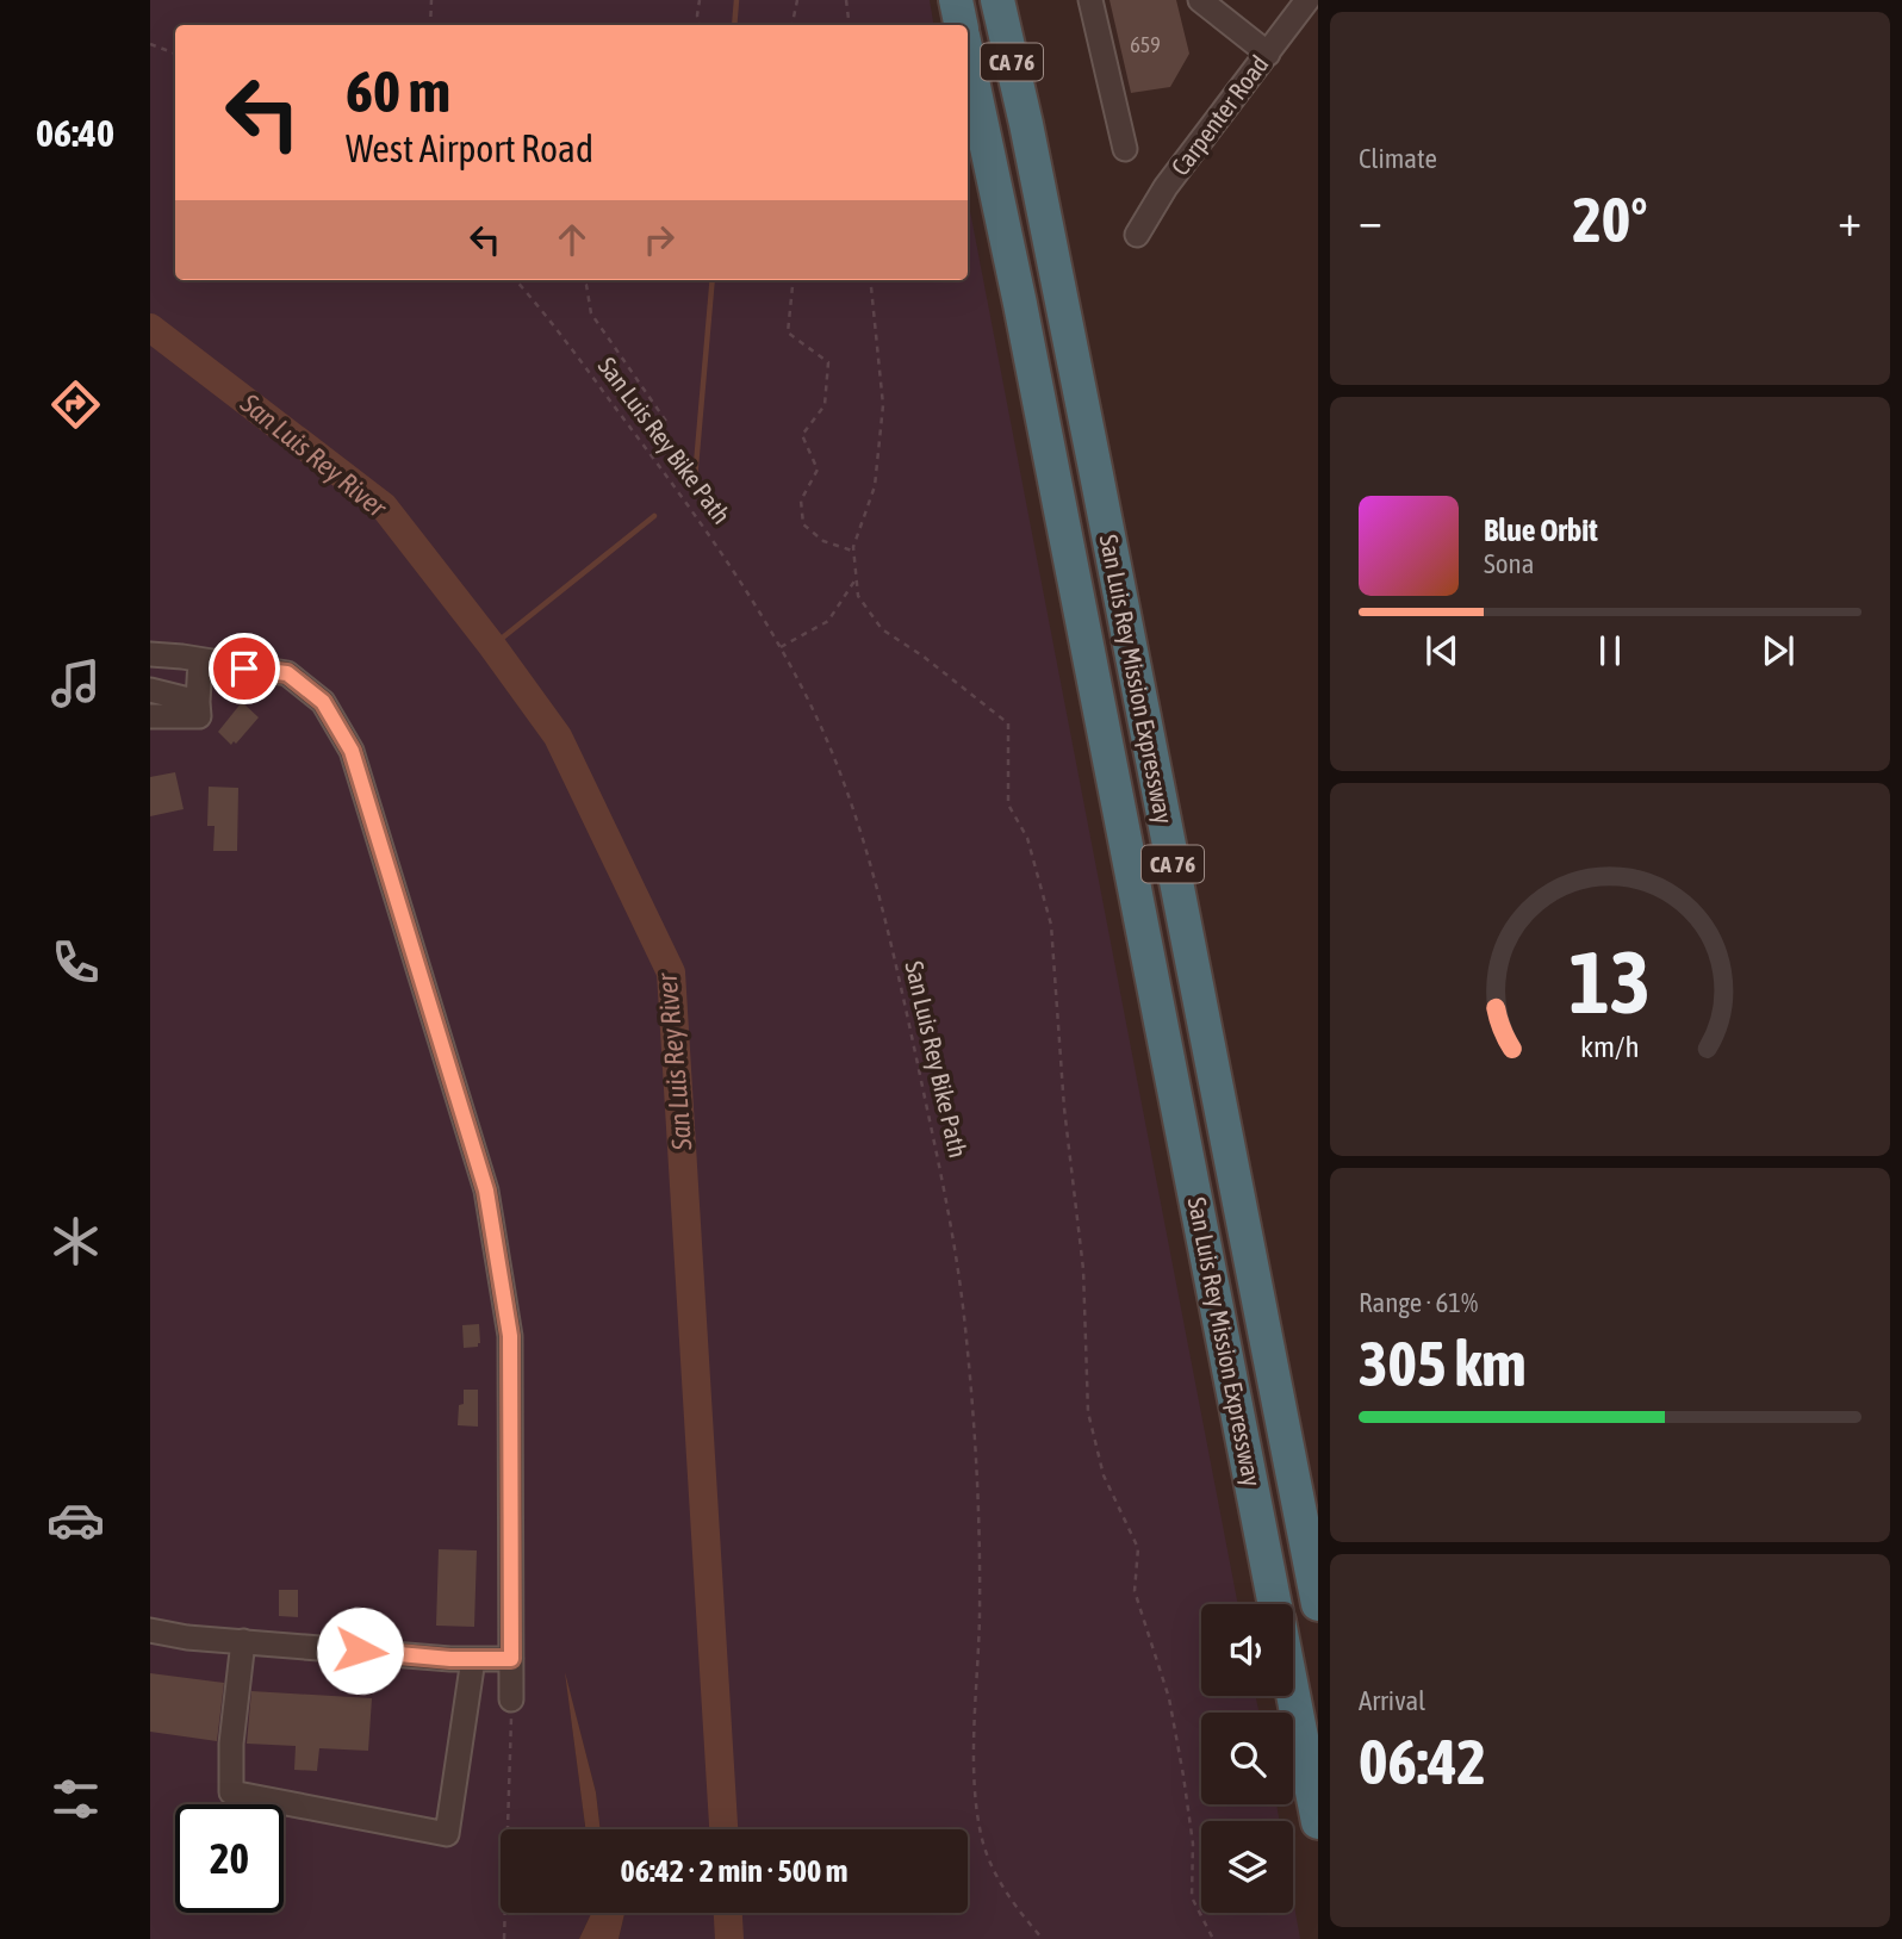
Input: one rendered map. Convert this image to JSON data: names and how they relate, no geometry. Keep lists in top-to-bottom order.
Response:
{
  "streets": {
    "highway": ["CA 76", "San Luis Rey Mission Expressway"],
    "street": ["Carpenter Road"],
    "path": ["San Luis Rey Bike Path"]
  },
  "water": ["San Luis Rey River"],
  "house_numbers": ["659"],
  "page": {
    "tabs": "06:40",
    "tile": [
      "Climate",
      ["Range · 61%", "305 km"],
      ["Arrival", "06:42"]
    ],
    "turn": ["60 m", "West Airport Road"],
    "heat": ["−", "20°", "+"],
    "song": ["Blue Orbit", "Sona"],
    "limit": "20",
    "trip": "06:42 · 2 min · 500 m",
    "gauge": ["13", "km/h"]
  }
}
